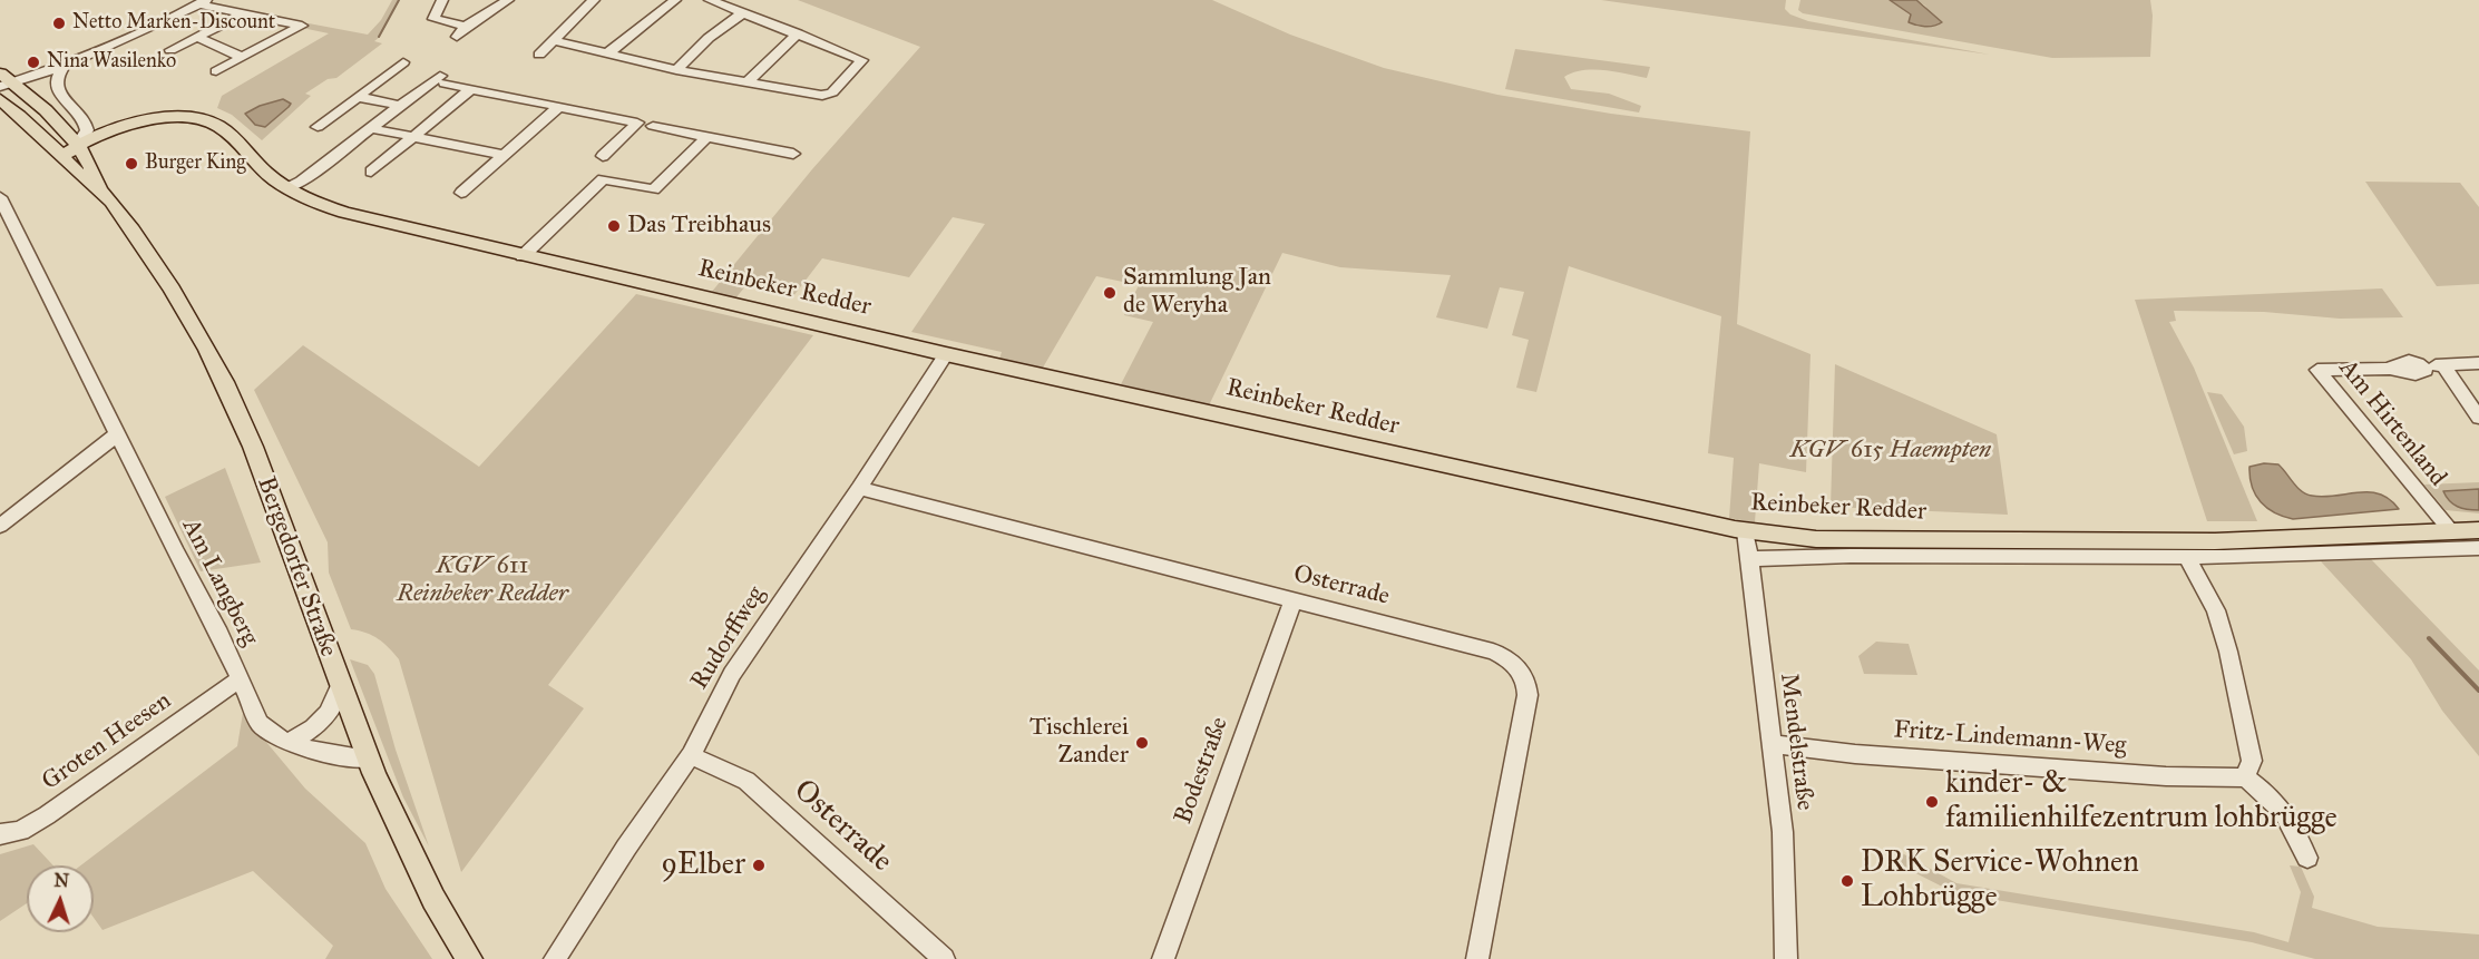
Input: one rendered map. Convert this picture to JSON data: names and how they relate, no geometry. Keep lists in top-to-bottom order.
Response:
{
  "streets": {
    "main road": ["Reinbeker Redder", "Bergedorfer Straße"],
    "street": [
      "Am Hirtenland",
      "Am Langberg",
      "Osterrade",
      "Rudorffweg",
      "Fritz-Lindemann-Weg",
      "Groten Heesen",
      "Mendelstraße",
      "Bodestraße"
    ]
  },
  "crossings": [
    ["Reinbeker Redder", "Am Hirtenland"],
    ["Reinbeker Redder", "Bergedorfer Straße"],
    ["Reinbeker Redder", "Rudorffweg"],
    ["Reinbeker Redder", "Mendelstraße"],
    ["Bergedorfer Straße", "Am Langberg"],
    ["Am Langberg", "Groten Heesen"],
    ["Osterrade", "Rudorffweg"],
    ["Osterrade", "Bodestraße"],
    ["Fritz-Lindemann-Weg", "Mendelstraße"]
  ],
  "parks": ["KGV 615 Haempten", "KGV 611 Reinbeker Redder"],
  "places": [
    "Netto Marken-Discount",
    "Nina Wasilenko",
    "Burger King",
    "Das Treibhaus",
    "Sammlung Jan de Weryha",
    "Tischlerei Zander",
    "kinder- & familienhilfezentrum lohbrügge",
    "9Elber",
    "DRK Service-Wohnen Lohbrügge"
  ],
  "north": "top"
}
